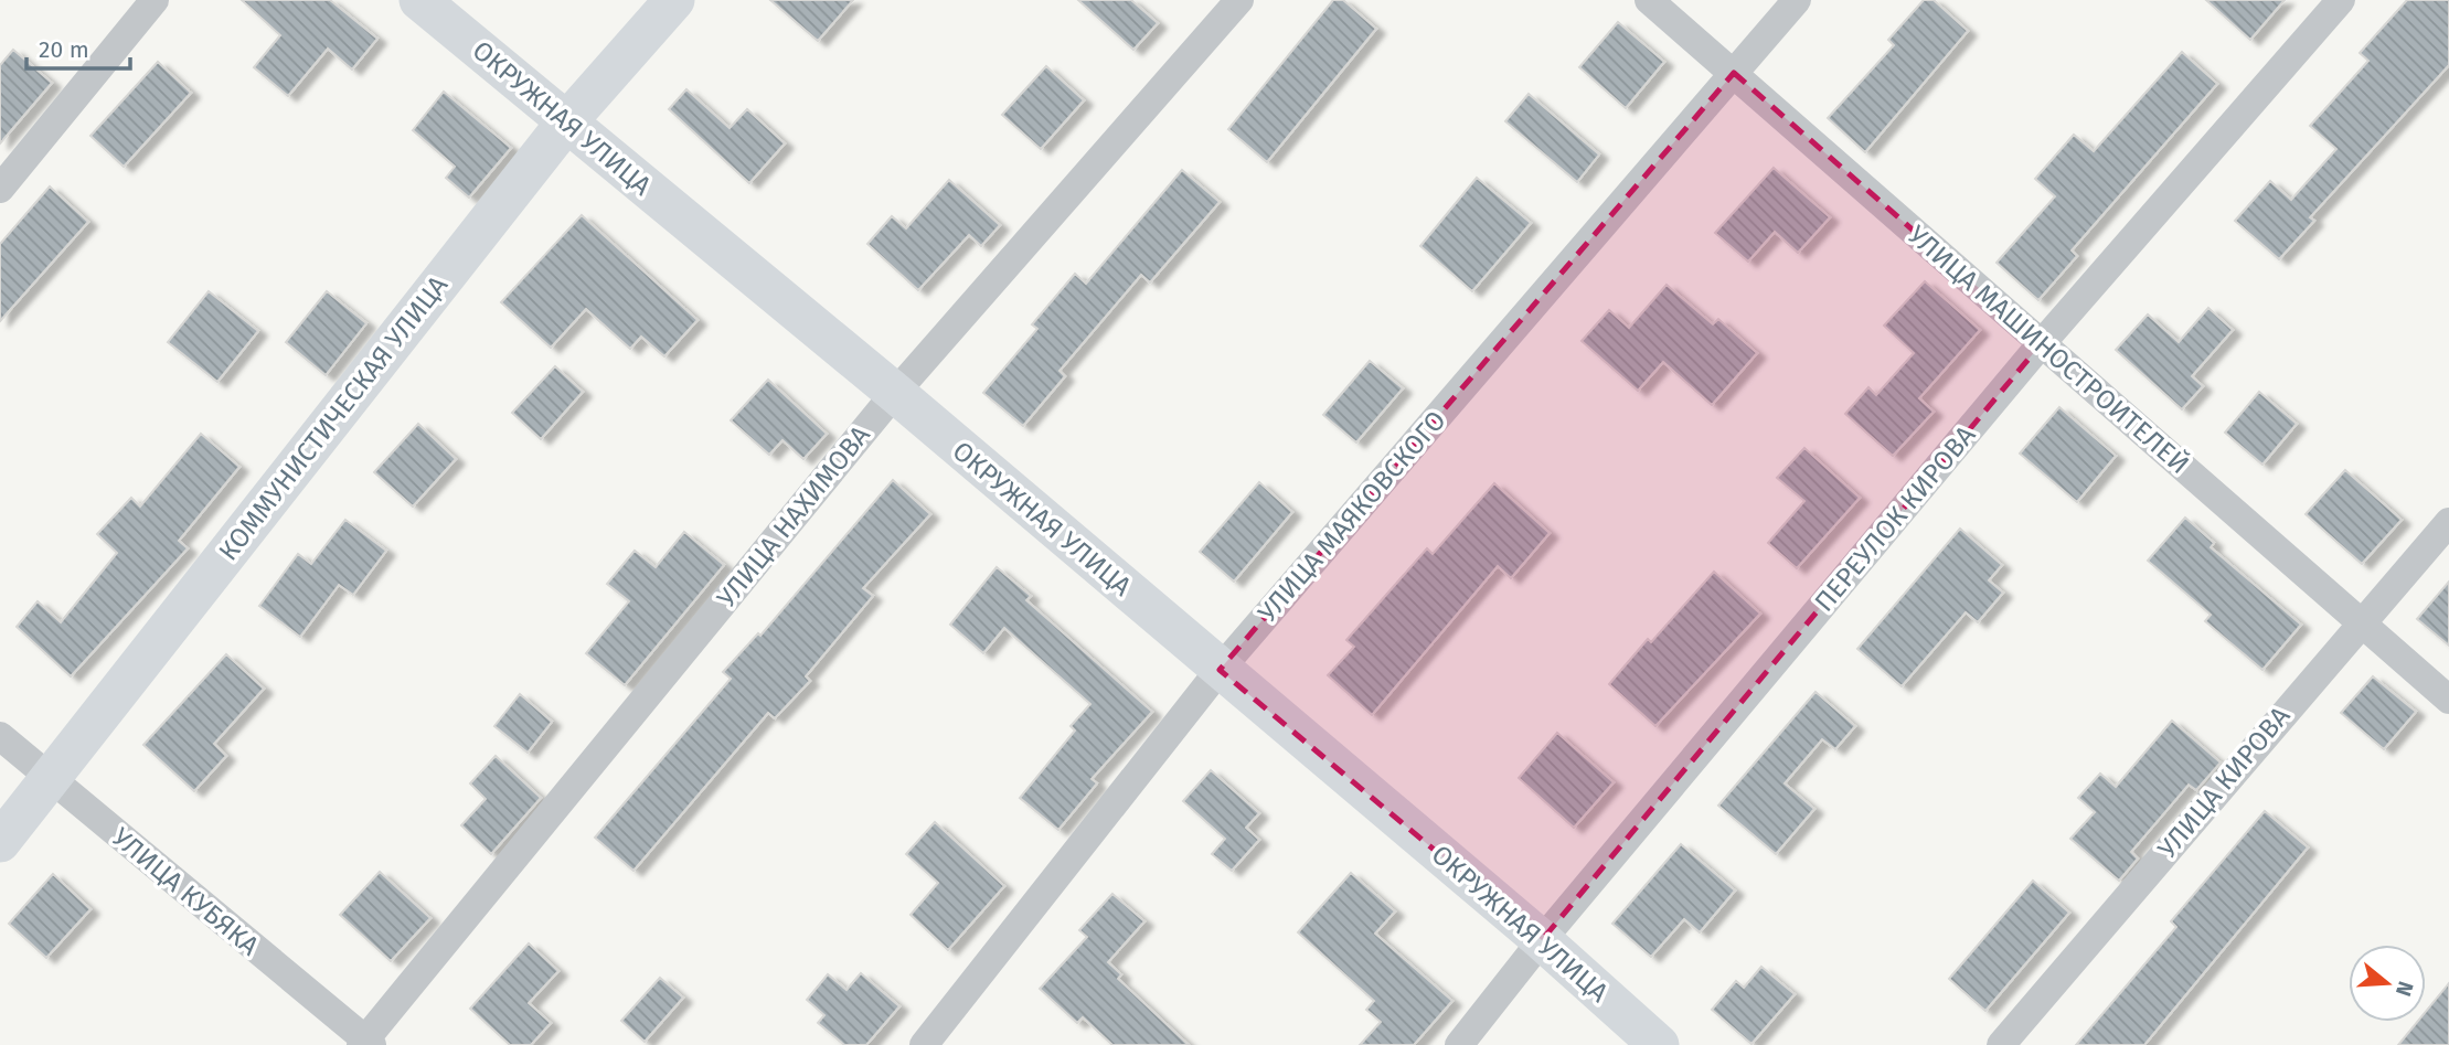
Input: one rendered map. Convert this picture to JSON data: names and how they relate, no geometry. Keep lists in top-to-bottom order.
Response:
{
  "streets": {
    "street": [
      "ОКРУЖНАЯ УЛИЦА",
      "УЛИЦА МАШИНОСТРОИТЕЛЕЙ",
      "КОММУНИСТИЧЕСКАЯ УЛИЦА",
      "УЛИЦА НАХИМОВА",
      "УЛИЦА МАЯКОВСКОГО",
      "ПЕРЕУЛОК КИРОВА",
      "УЛИЦА КИРОВА",
      "УЛИЦА КУБЯКА"
    ]
  },
  "crossings": [
    ["ОКРУЖНАЯ УЛИЦА", "КОММУНИСТИЧЕСКАЯ УЛИЦА"],
    ["ОКРУЖНАЯ УЛИЦА", "УЛИЦА НАХИМОВА"],
    ["ОКРУЖНАЯ УЛИЦА", "УЛИЦА МАЯКОВСКОГО"],
    ["ОКРУЖНАЯ УЛИЦА", "ПЕРЕУЛОК КИРОВА"],
    ["УЛИЦА МАШИНОСТРОИТЕЛЕЙ", "УЛИЦА МАЯКОВСКОГО"],
    ["УЛИЦА МАШИНОСТРОИТЕЛЕЙ", "ПЕРЕУЛОК КИРОВА"],
    ["УЛИЦА МАШИНОСТРОИТЕЛЕЙ", "УЛИЦА КИРОВА"],
    ["КОММУНИСТИЧЕСКАЯ УЛИЦА", "УЛИЦА КУБЯКА"],
    ["УЛИЦА НАХИМОВА", "УЛИЦА КУБЯКА"]
  ],
  "scale_bar": "20 m",
  "north": "right"
}
